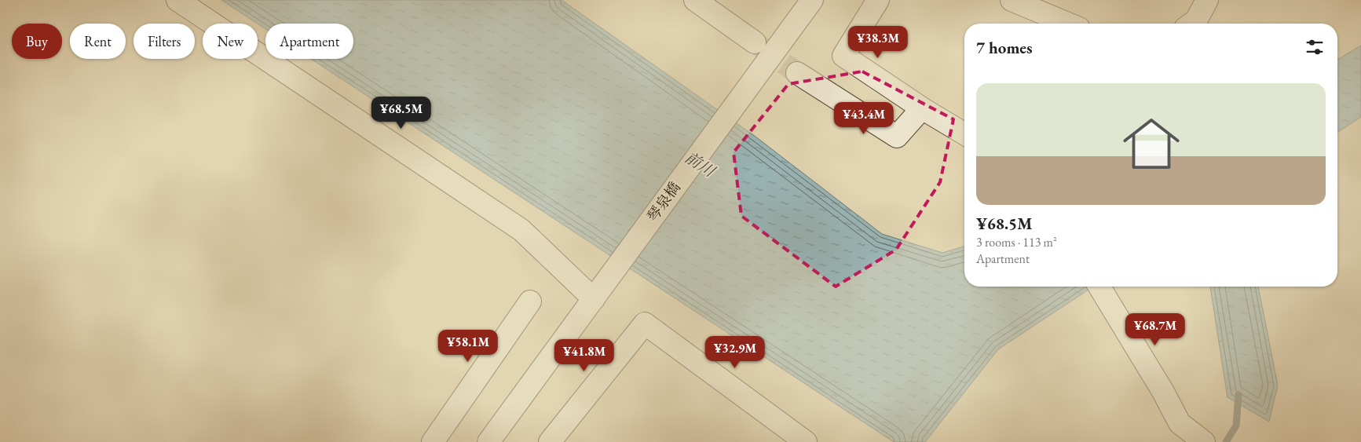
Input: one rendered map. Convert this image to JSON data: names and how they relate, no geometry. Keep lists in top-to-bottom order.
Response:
{
  "streets": {
    "street": ["琴泉橋"]
  },
  "water": ["前川"],
  "page": {
    "chip": [
      "Buy",
      "Rent",
      "Filters",
      "New",
      "Apartment"
    ],
    "heading": "7 homes",
    "price": [
      "¥38.3M",
      "¥68.5M",
      "¥43.4M",
      "¥68.7M",
      "¥58.1M",
      "¥32.9M",
      "¥41.8M"
    ],
    "list": [
      {
        "name": "¥68.5M",
        "note": "3 rooms · 113 m² · Apartment"
      }
    ]
  }
}
